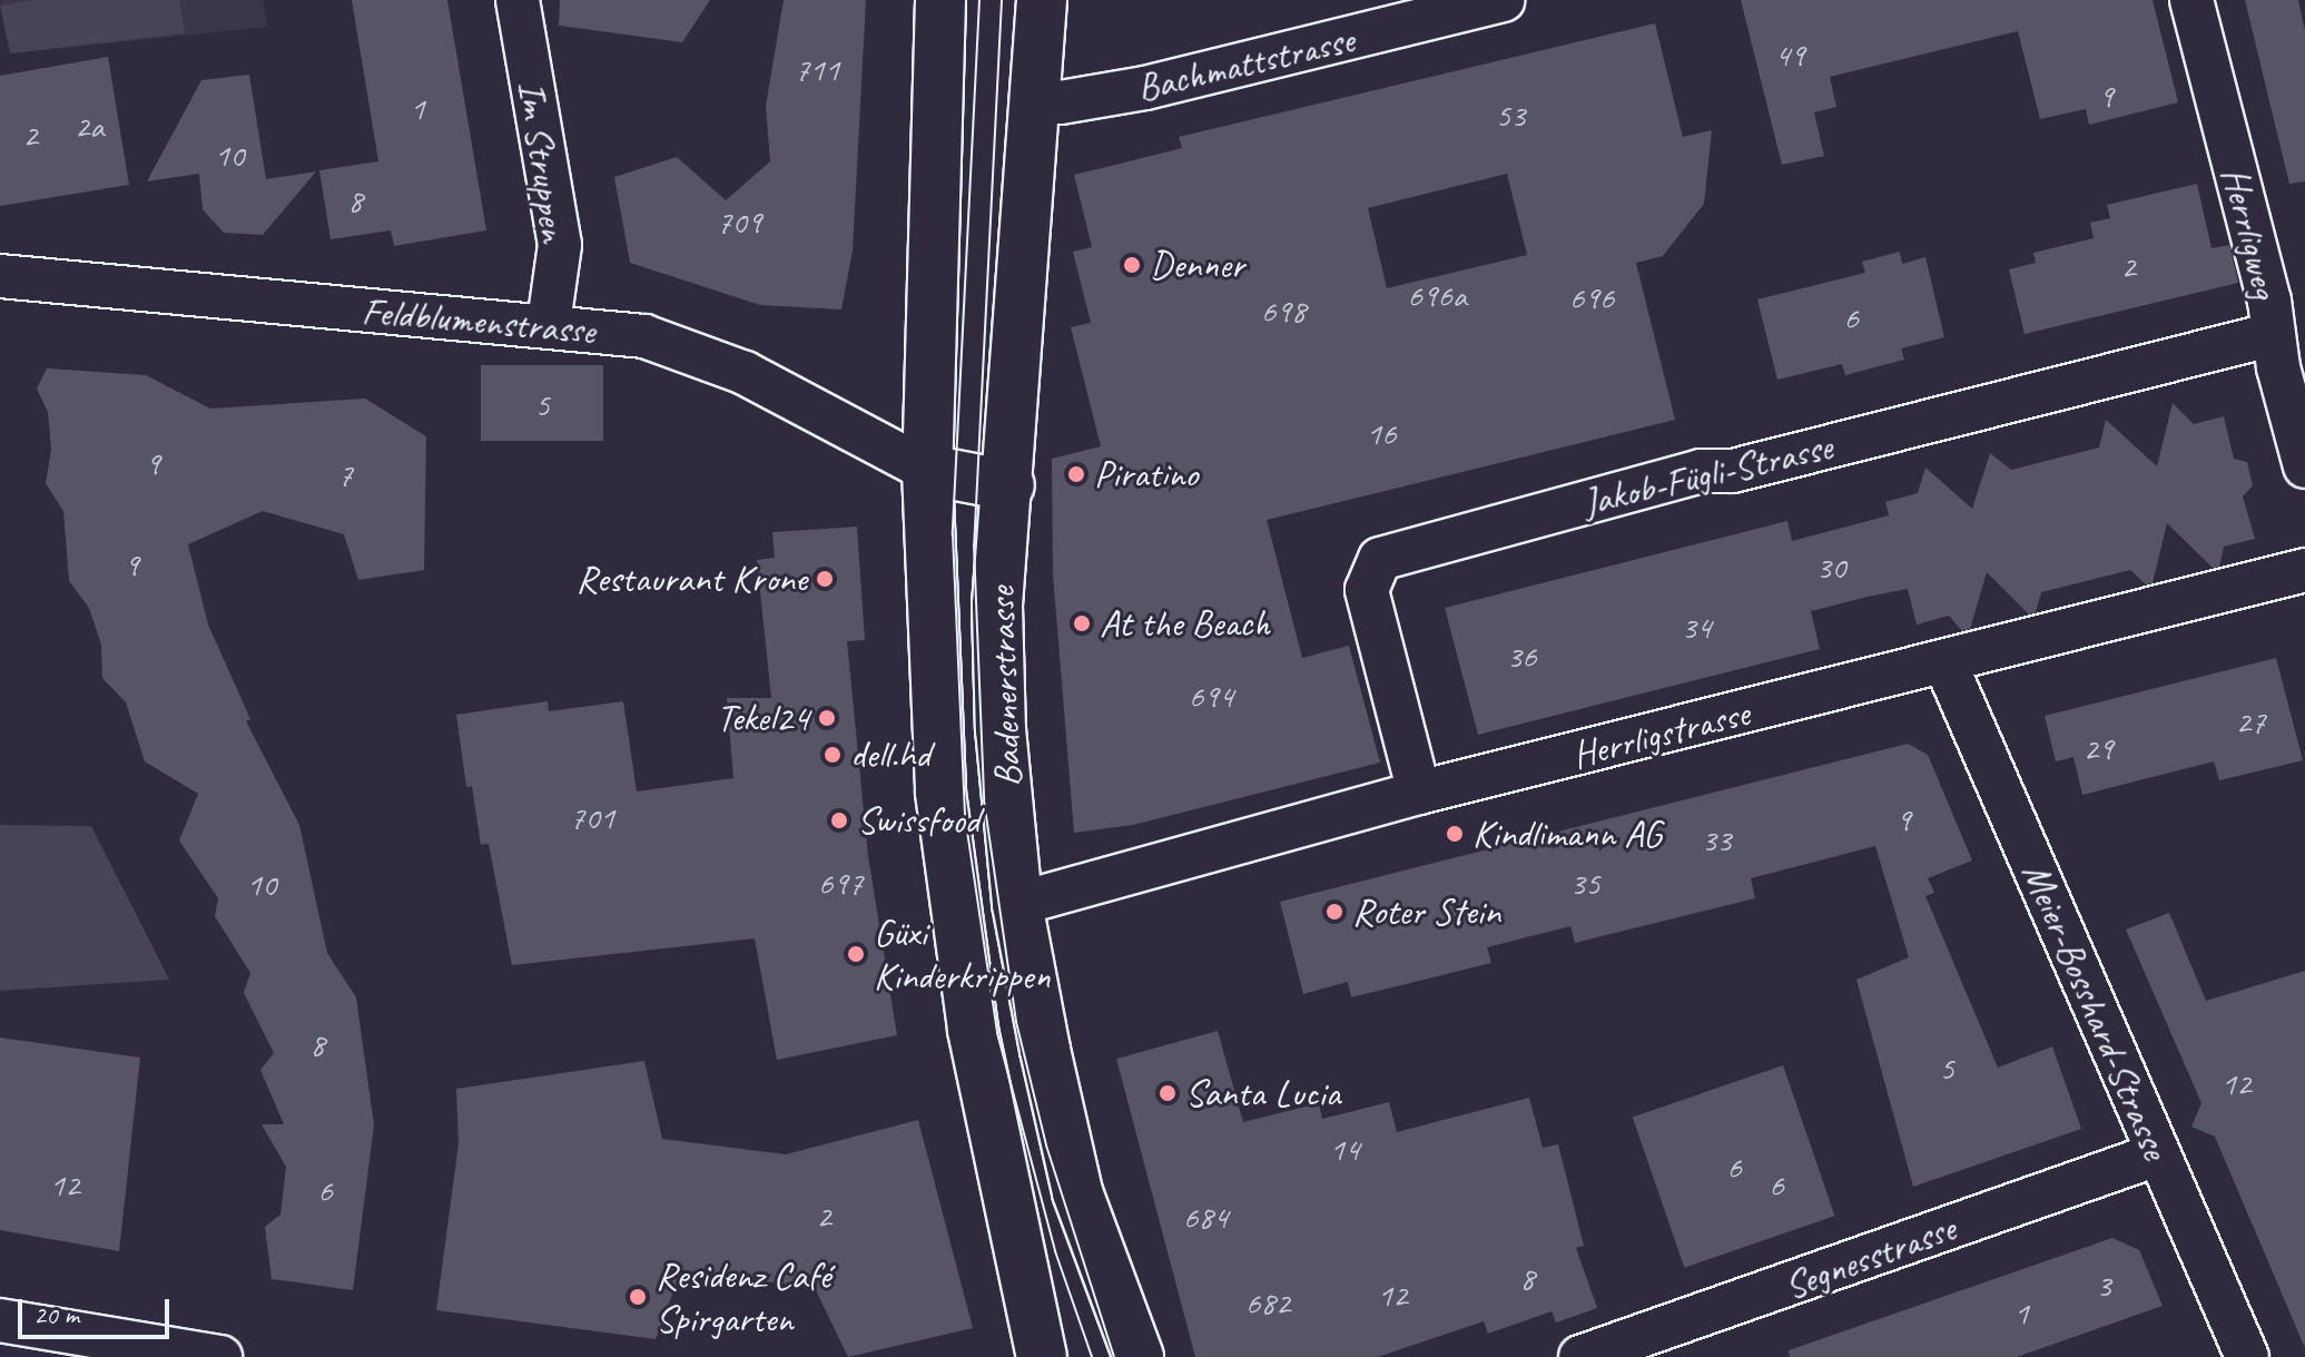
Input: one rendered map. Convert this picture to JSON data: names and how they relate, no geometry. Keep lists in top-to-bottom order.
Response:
{
  "streets": {
    "street": [
      "Bachmattstrasse",
      "Im Struppen",
      "Herrligweg",
      "Feldblumenstrasse",
      "Jakob-Fügli-Strasse",
      "Badenerstrasse",
      "Herrligstrasse",
      "Meier-Bosshard-Strasse",
      "Segnesstrasse"
    ]
  },
  "crossings": [
    ["Bachmattstrasse", "Badenerstrasse"],
    ["Im Struppen", "Feldblumenstrasse"],
    ["Herrligweg", "Jakob-Fügli-Strasse"],
    ["Feldblumenstrasse", "Badenerstrasse"],
    ["Jakob-Fügli-Strasse", "Herrligstrasse"],
    ["Badenerstrasse", "Herrligstrasse"],
    ["Herrligstrasse", "Meier-Bosshard-Strasse"],
    ["Meier-Bosshard-Strasse", "Segnesstrasse"]
  ],
  "places": [
    "Denner",
    "Piratino",
    "Restaurant Krone",
    "At the Beach",
    "Tekel24",
    "dell.hd",
    "Swissfood",
    "Kindlimann AG",
    "Roter Stein",
    "Güxi Kinderkrippen",
    "Santa Lucia",
    "Residenz Café Spirgarten"
  ],
  "house_numbers": [
    "49",
    "711",
    "9",
    "1",
    "53",
    "2a",
    "2",
    "10",
    "8",
    "709",
    "2",
    "696a",
    "696",
    "698",
    "6",
    "5",
    "16",
    "9",
    "7",
    "9",
    "30",
    "34",
    "36",
    "694",
    "27",
    "29",
    "701",
    "9",
    "33",
    "697",
    "35",
    "10",
    "8",
    "5",
    "12",
    "14",
    "6",
    "12",
    "6",
    "6",
    "2",
    "684",
    "8",
    "3",
    "12",
    "682",
    "1"
  ],
  "scale_bar": "20 m"
}
